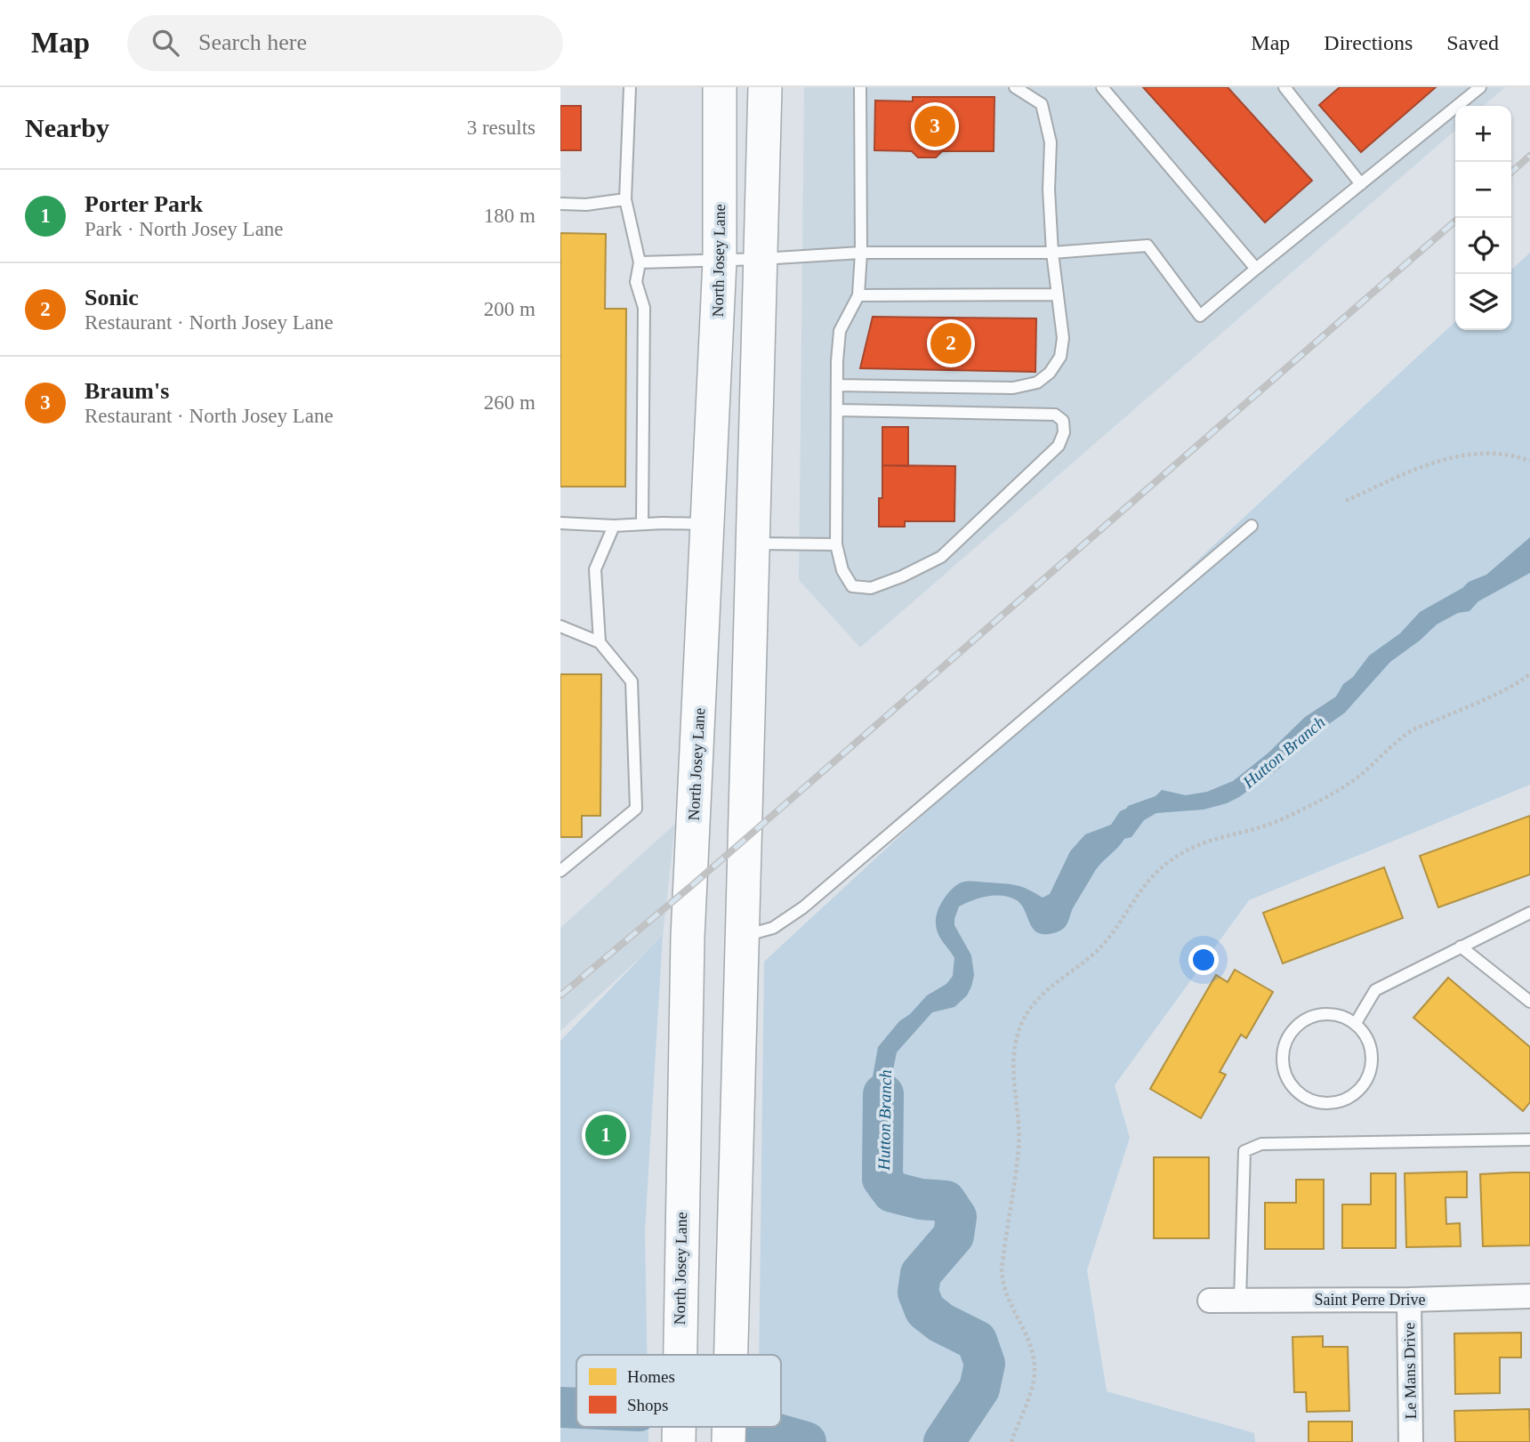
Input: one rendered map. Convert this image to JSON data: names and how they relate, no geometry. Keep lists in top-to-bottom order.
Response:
{
  "streets": {
    "main road": ["North Josey Lane"],
    "street": ["Saint Perre Drive", "Le Mans Drive"]
  },
  "crossings": [
    ["Saint Perre Drive", "Le Mans Drive"]
  ],
  "water": ["Hutton Branch"],
  "legend": ["Homes", "Shops"],
  "page": {
    "header": "Map",
    "search": "Search here",
    "nav": ["Map", "Directions", "Saved"],
    "heading": ["Nearby", "3 results"],
    "pins": ["3", "2", "1"],
    "map_buttons": ["+", "−"],
    "list": [
      {
        "mark": "1",
        "name": "Porter Park",
        "note": "Park · North Josey Lane",
        "value": "180 m"
      },
      {
        "mark": "2",
        "name": "Sonic",
        "note": "Restaurant · North Josey Lane",
        "value": "200 m"
      },
      {
        "mark": "3",
        "name": "Braum's",
        "note": "Restaurant · North Josey Lane",
        "value": "260 m"
      }
    ]
  }
}
